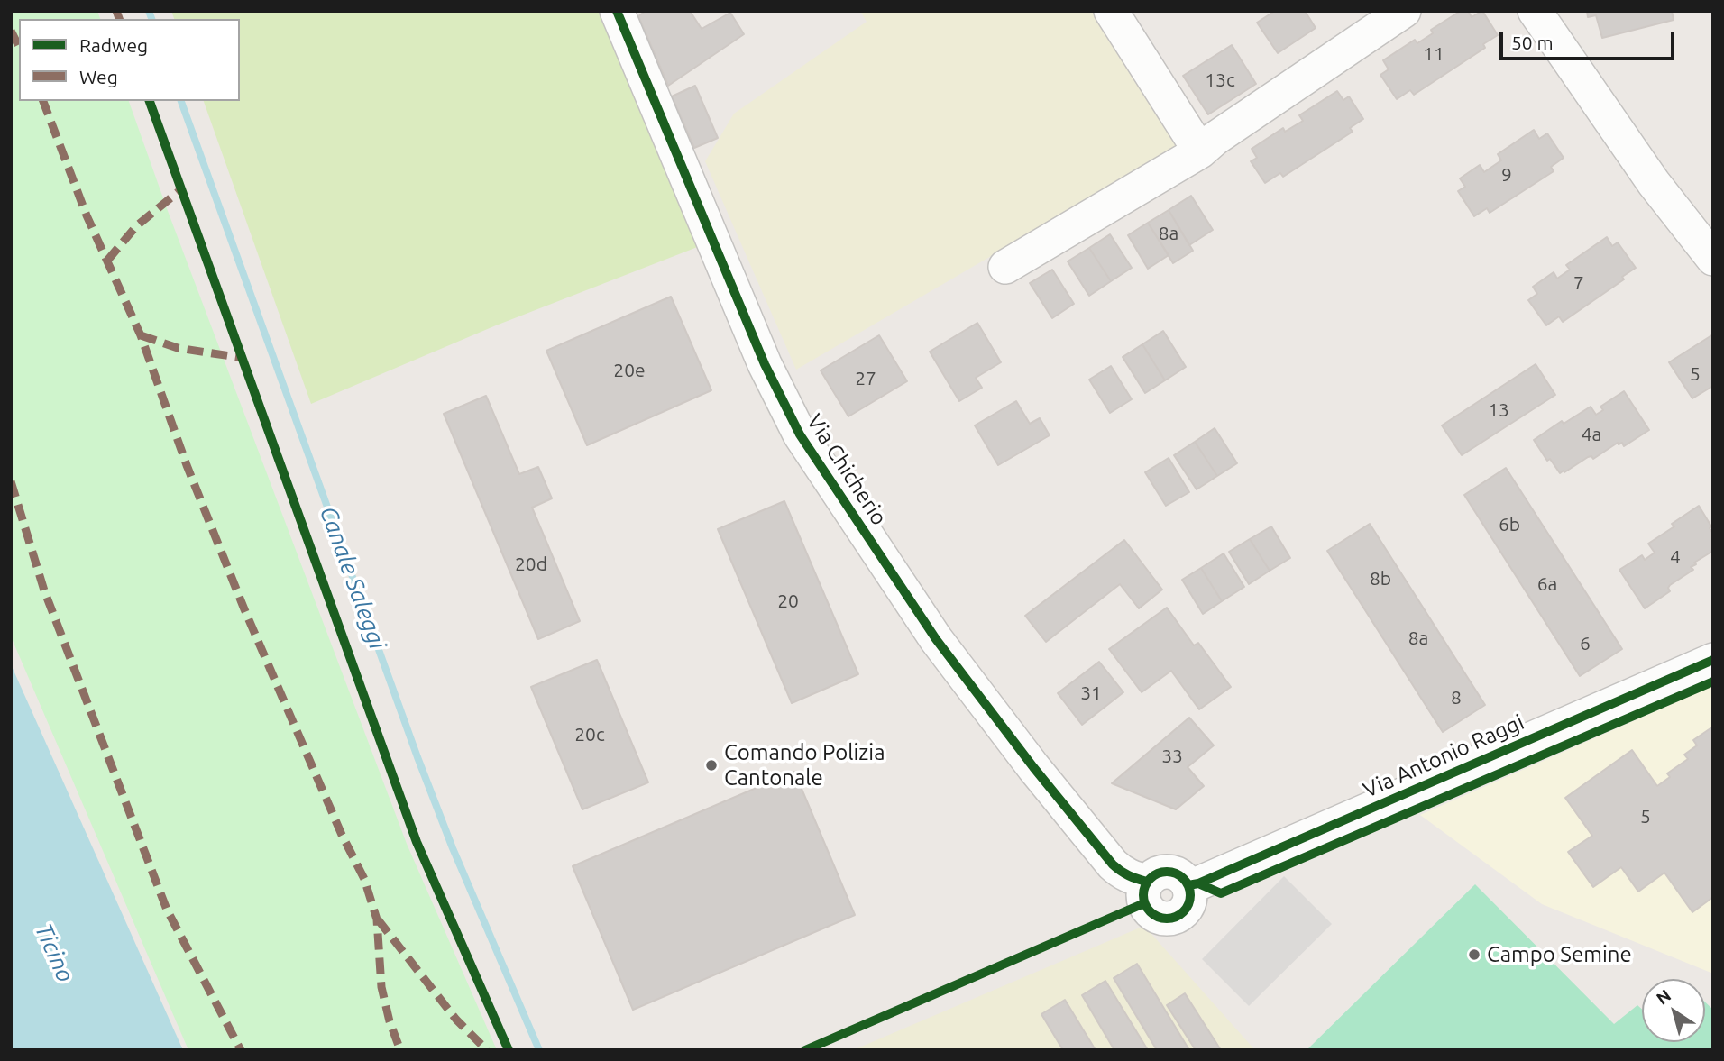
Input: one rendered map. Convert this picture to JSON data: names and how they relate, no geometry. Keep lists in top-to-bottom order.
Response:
{
  "streets": {
    "street": ["Via Chicherio", "Via Antonio Raggi"]
  },
  "crossings": [
    ["Via Chicherio", "Via Antonio Raggi"]
  ],
  "water": ["Canale Saleggi", "Ticino"],
  "places": ["Comando Polizia Cantonale", "Campo Semine"],
  "house_numbers": [
    "11",
    "13c",
    "9",
    "8a",
    "7",
    "20e",
    "5",
    "27",
    "13",
    "4a",
    "6b",
    "4",
    "20d",
    "8b",
    "6a",
    "20",
    "8a",
    "6",
    "31",
    "8",
    "20c",
    "33",
    "5"
  ],
  "legend": ["Radweg", "Weg"],
  "scale_bar": "50 m",
  "north": "top left"
}
